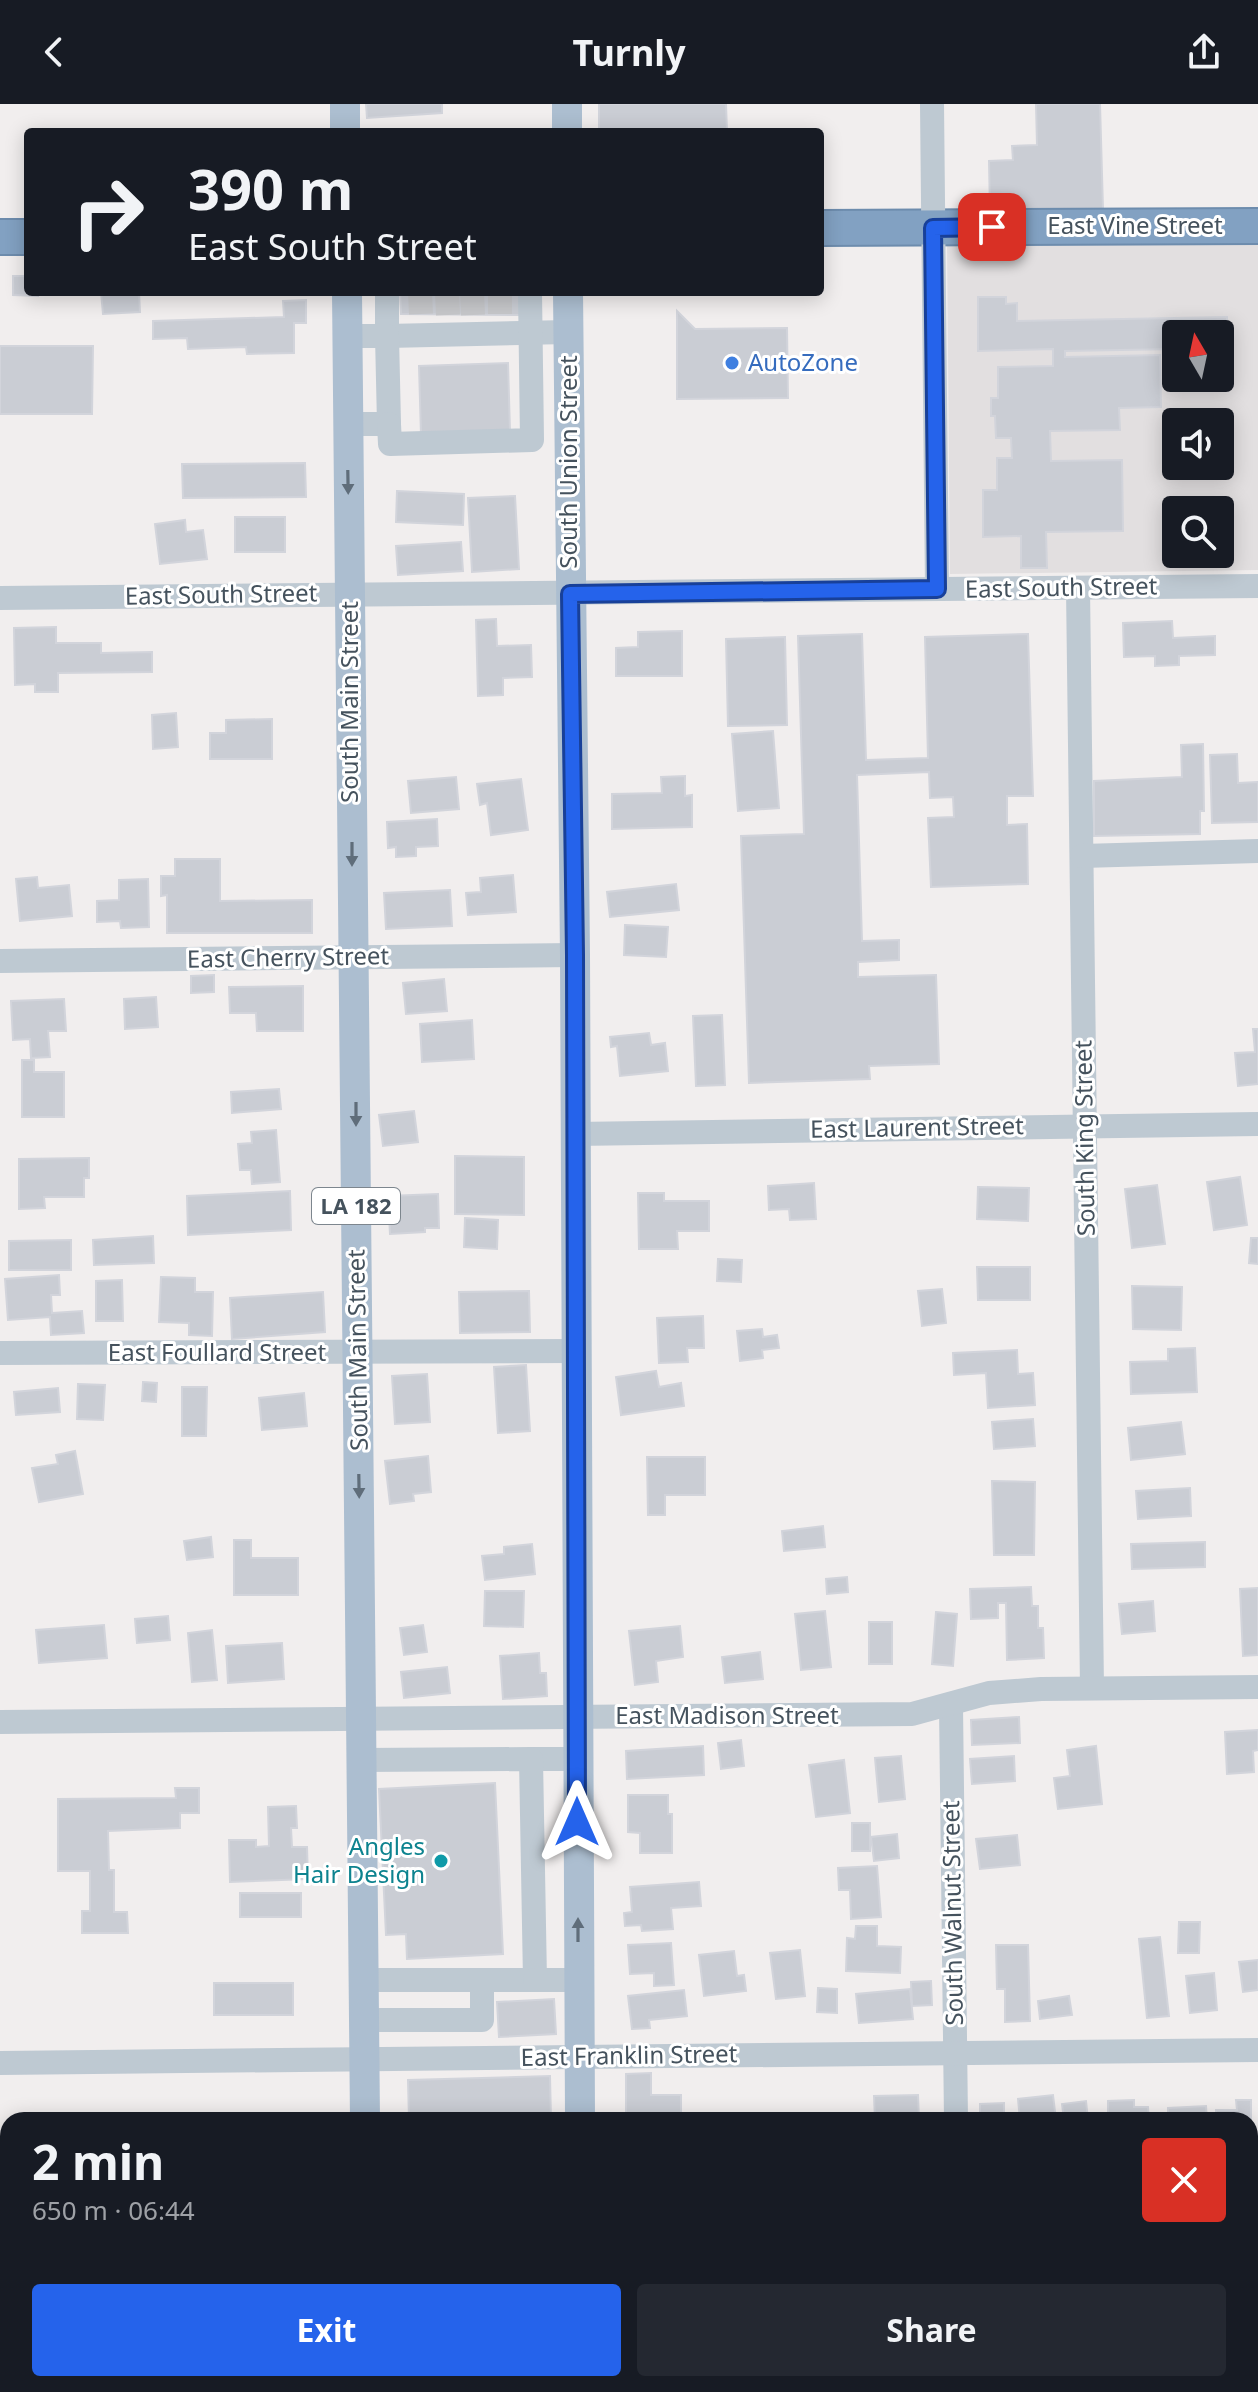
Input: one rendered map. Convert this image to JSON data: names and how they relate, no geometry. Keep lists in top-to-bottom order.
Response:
{
  "streets": {
    "highway": ["East Vine Street"],
    "main road": ["South Union Street", "South Main Street", "LA 182"],
    "street": [
      "East South Street",
      "East Cherry Street",
      "East Laurent Street",
      "South King Street",
      "East Foullard Street",
      "East Madison Street",
      "South Walnut Street",
      "East Franklin Street"
    ]
  },
  "crossings": [
    ["South Union Street", "East South Street"],
    ["South Union Street", "East Cherry Street"],
    ["South Union Street", "East Laurent Street"],
    ["South Union Street", "East Foullard Street"],
    ["South Union Street", "East Madison Street"],
    ["South Union Street", "East Franklin Street"],
    ["East South Street", "South Main Street"],
    ["East South Street", "South King Street"],
    ["South Main Street", "East Cherry Street"],
    ["South Main Street", "East Foullard Street"],
    ["South Main Street", "East Madison Street"],
    ["South Main Street", "East Franklin Street"],
    ["East Laurent Street", "South King Street"],
    ["South King Street", "East Madison Street"],
    ["East Madison Street", "South Walnut Street"],
    ["South Walnut Street", "East Franklin Street"]
  ],
  "one_way": ["South Main Street"],
  "places": ["AutoZone", "Angles Hair Design"],
  "north": "top",
  "page": {
    "header": "Turnly",
    "turn": ["390 m", "East South Street"],
    "heading": ["2 min", "650 m · 06:44"],
    "buttons": ["Exit", "Share"]
  }
}
